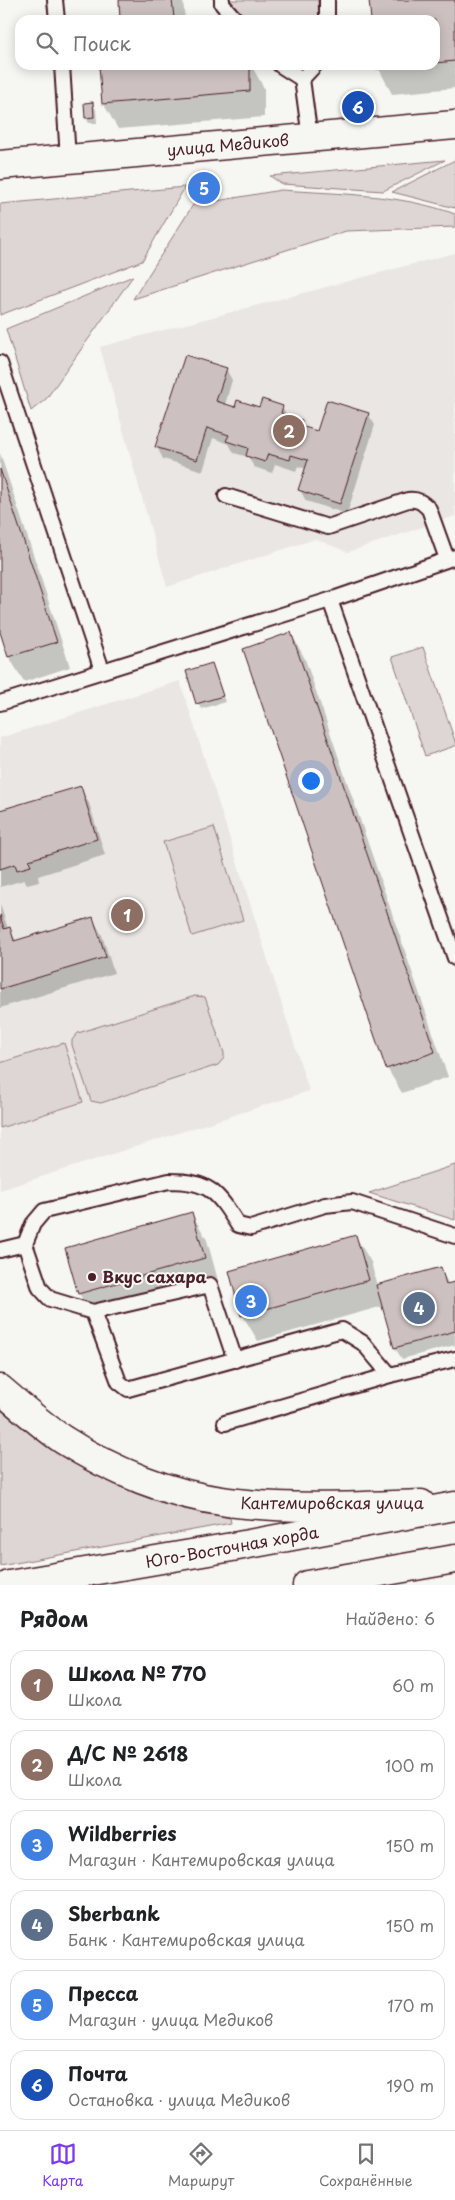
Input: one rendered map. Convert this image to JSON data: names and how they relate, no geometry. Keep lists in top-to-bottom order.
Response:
{
  "streets": {
    "main road": ["улица Медиков", "Кантемировская улица", "Юго-Восточная хорда"]
  },
  "crossings": [
    ["Кантемировская улица", "Юго-Восточная хорда"]
  ],
  "places": ["Вкус сахара"],
  "page": {
    "search": "Поиск",
    "pins": [
      "6",
      "5",
      "2",
      "1",
      "3",
      "4"
    ],
    "heading": ["Рядом", "Найдено: 6"],
    "list": [
      {
        "mark": "1",
        "name": "Школа № 770",
        "note": "Школа",
        "value": "60 m"
      },
      {
        "mark": "2",
        "name": "Д/C № 2618",
        "note": "Школа",
        "value": "100 m"
      },
      {
        "mark": "3",
        "name": "Wildberries",
        "note": "Магазин · Кантемировская улица",
        "value": "150 m"
      },
      {
        "mark": "4",
        "name": "Sberbank",
        "note": "Банк · Кантемировская улица",
        "value": "150 m"
      },
      {
        "mark": "5",
        "name": "Пресса",
        "note": "Магазин · улица Медиков",
        "value": "170 m"
      },
      {
        "mark": "6",
        "name": "Почта",
        "note": "Остановка · улица Медиков",
        "value": "190 m"
      }
    ],
    "nav": ["Карта", "Маршрут", "Сохранённые"]
  }
}
